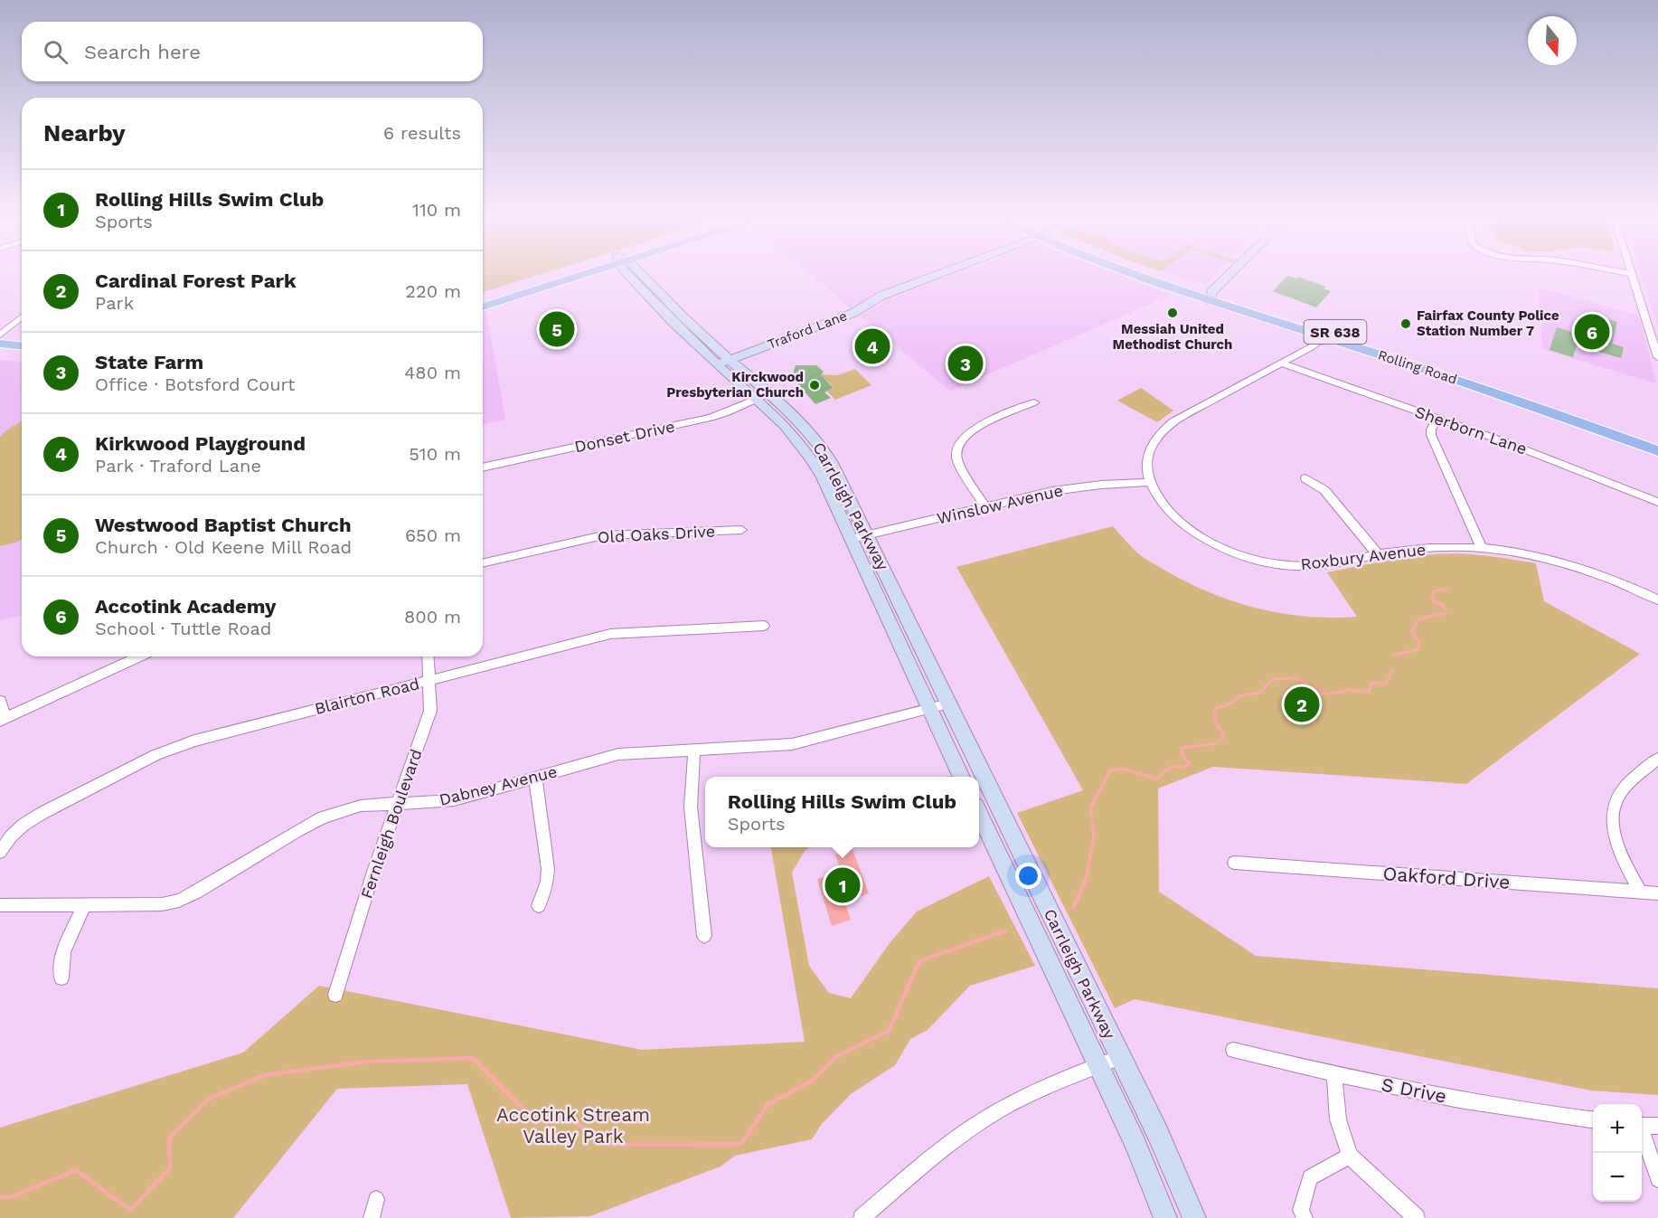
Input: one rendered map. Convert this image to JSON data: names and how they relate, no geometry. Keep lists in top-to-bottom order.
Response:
{
  "streets": {
    "main road": ["SR 638", "Rolling Road"],
    "street": [
      "Traford Lane",
      "Sherborn Lane",
      "Donset Drive",
      "Winslow Avenue",
      "Carrleigh Parkway",
      "Old Oaks Drive",
      "Roxbury Avenue",
      "Blairton Road",
      "Dabney Avenue",
      "Fernleigh Boulevard",
      "Oakford Drive",
      "S Drive"
    ]
  },
  "crossings": [
    ["Traford Lane", "Carrleigh Parkway"],
    ["Rolling Road", "Roxbury Avenue"],
    ["Sherborn Lane", "Roxbury Avenue"],
    ["Donset Drive", "Carrleigh Parkway"],
    ["Winslow Avenue", "Carrleigh Parkway"],
    ["Winslow Avenue", "Roxbury Avenue"],
    ["Carrleigh Parkway", "Dabney Avenue"],
    ["Blairton Road", "Fernleigh Boulevard"],
    ["Dabney Avenue", "Fernleigh Boulevard"]
  ],
  "parks": ["Accotink Stream Valley Park"],
  "places": ["Messiah United Methodist Church", "Fairfax County Police Station Number 7", "Kirckwood Presbyterian Church"],
  "north": "bottom",
  "page": {
    "search": "Search here",
    "heading": ["Nearby", "6 results"],
    "list": [
      {
        "mark": "1",
        "name": "Rolling Hills Swim Club",
        "note": "Sports",
        "value": "110 m"
      },
      {
        "mark": "2",
        "name": "Cardinal Forest Park",
        "note": "Park",
        "value": "220 m"
      },
      {
        "mark": "3",
        "name": "State Farm",
        "note": "Office · Botsford Court",
        "value": "480 m"
      },
      {
        "mark": "4",
        "name": "Kirkwood Playground",
        "note": "Park · Traford Lane",
        "value": "510 m"
      },
      {
        "mark": "5",
        "name": "Westwood Baptist Church",
        "note": "Church · Old Keene Mill Road",
        "value": "650 m"
      },
      {
        "mark": "6",
        "name": "Accotink Academy",
        "note": "School · Tuttle Road",
        "value": "800 m"
      }
    ],
    "pins": [
      "5",
      "6",
      "4",
      "3",
      "2",
      "1"
    ],
    "popup": ["Rolling Hills Swim Club", "Sports"],
    "map_buttons": ["+", "−"]
  }
}
